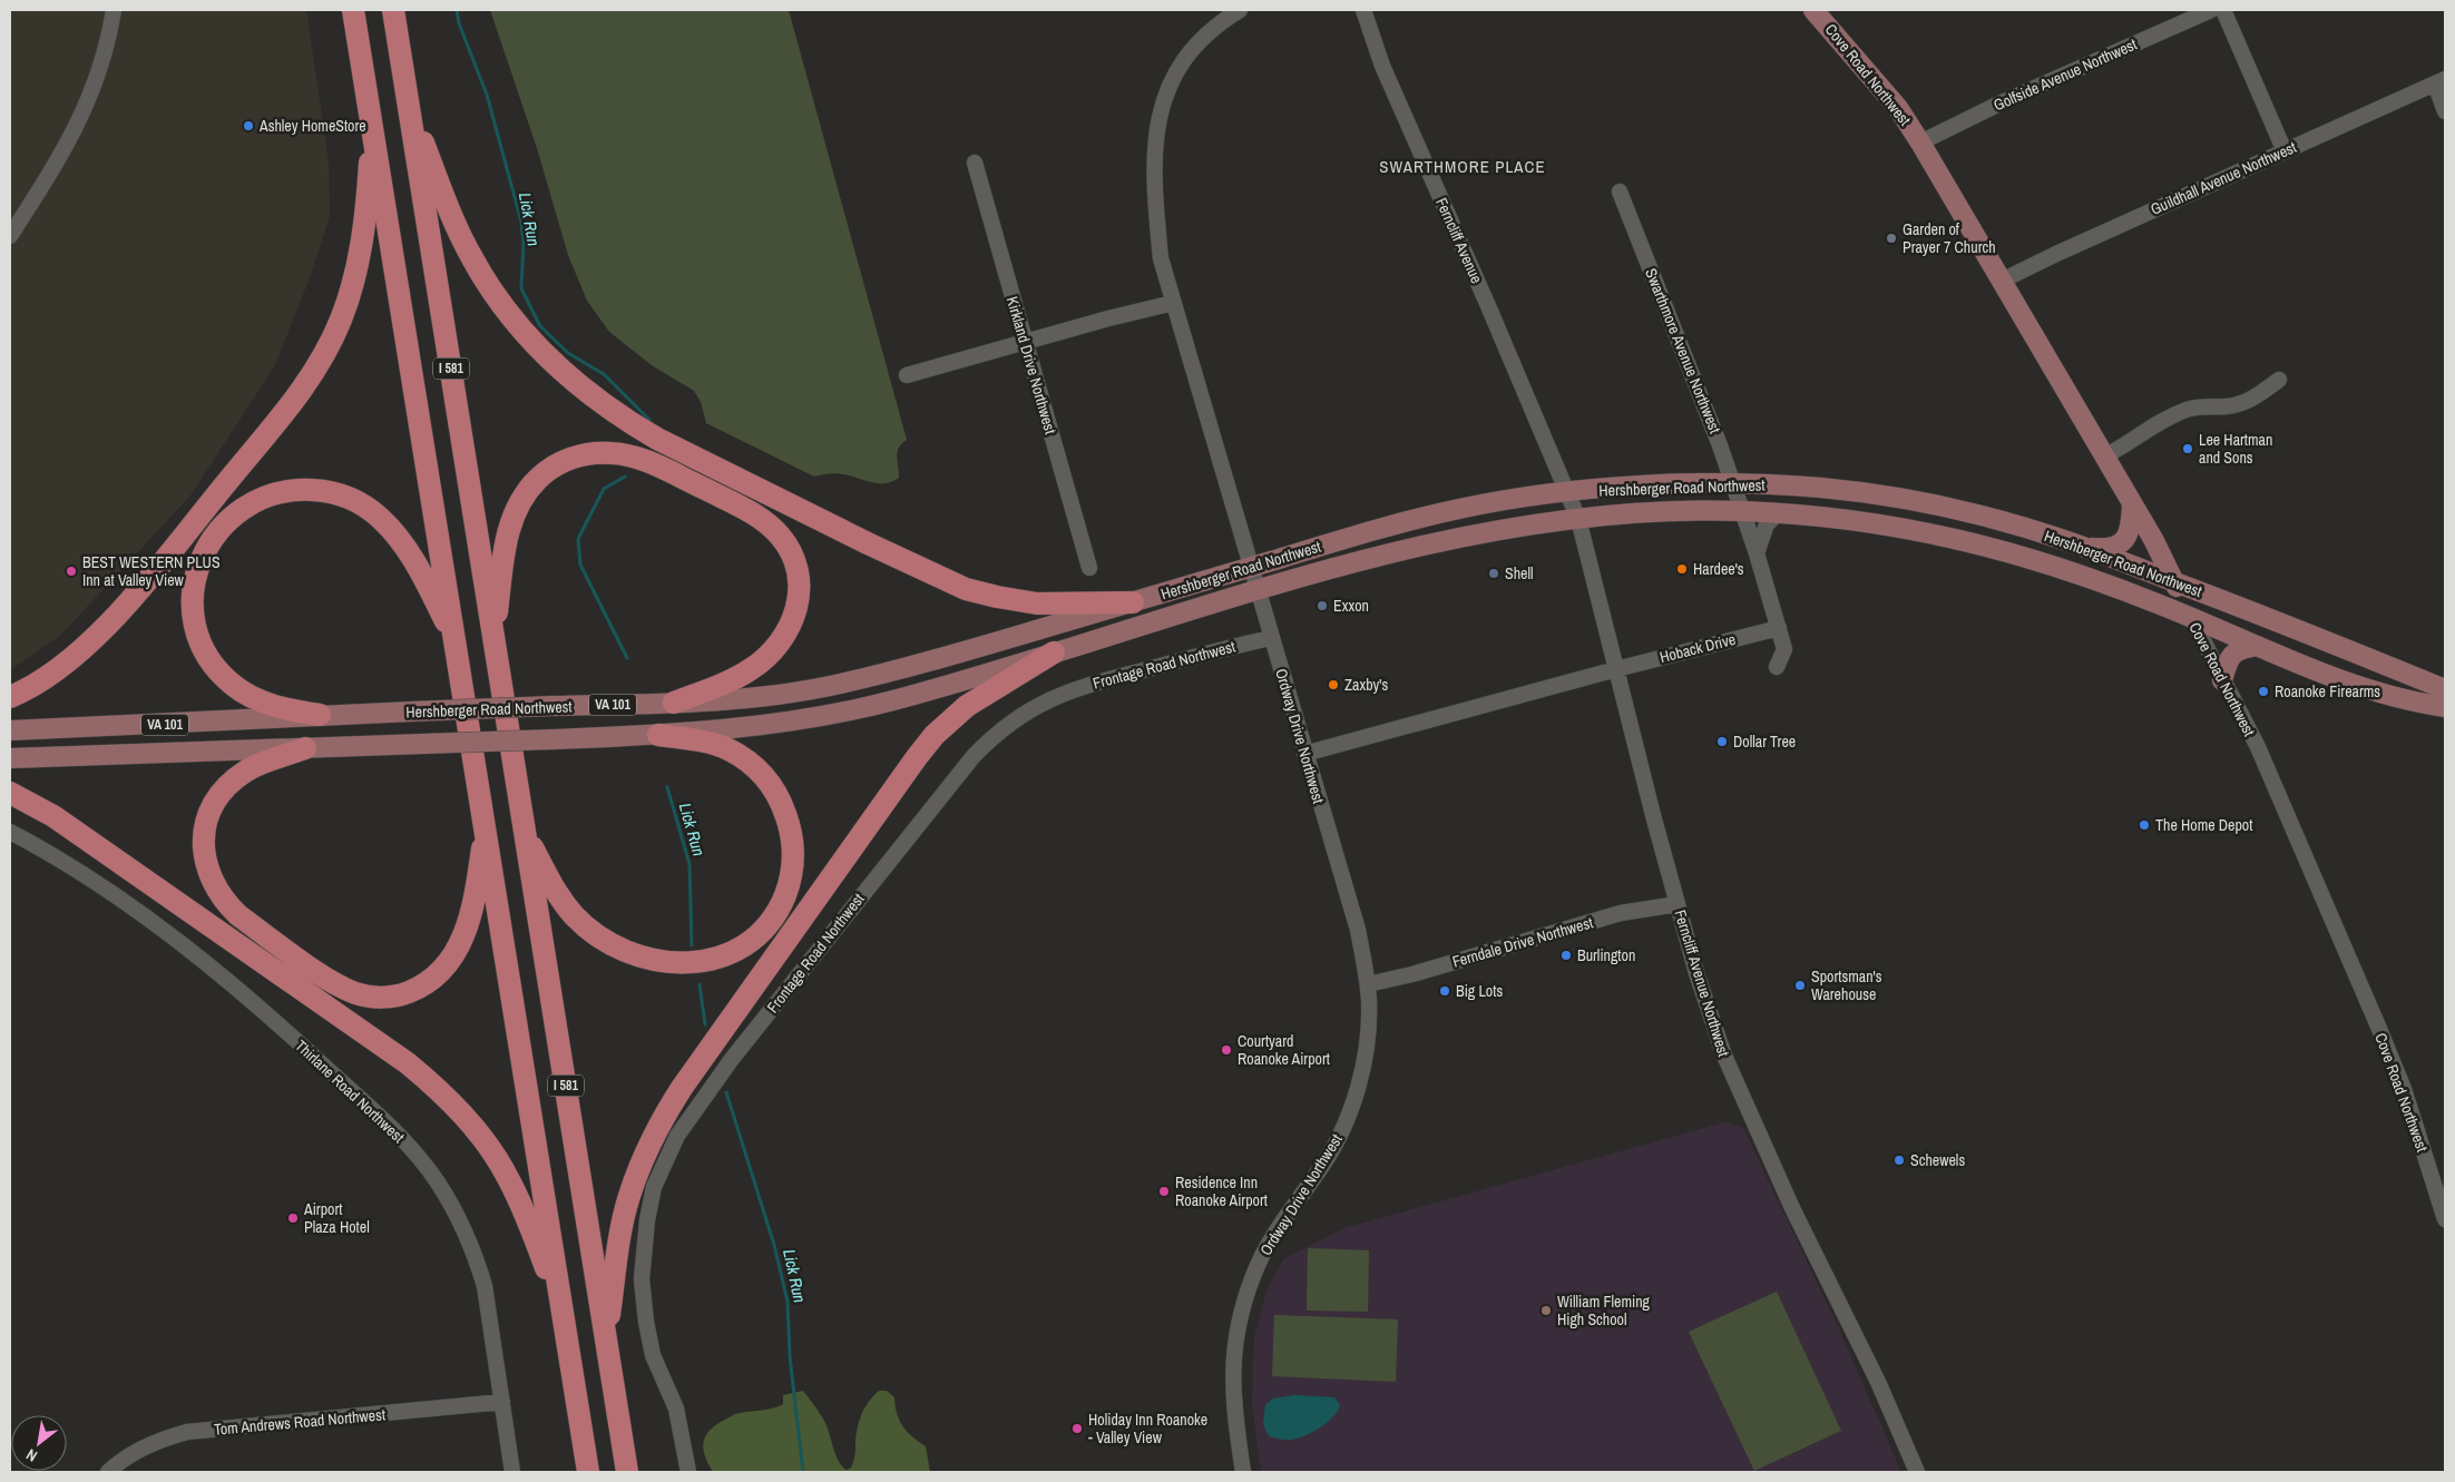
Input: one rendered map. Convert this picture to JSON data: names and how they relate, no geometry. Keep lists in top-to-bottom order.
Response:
{
  "streets": {
    "highway": ["I 581"],
    "main road": ["Cove Road Northwest", "Hershberger Road Northwest", "VA 101"],
    "street": [
      "Golfside Avenue Northwest",
      "Guildhall Avenue Northwest",
      "Ferncliff Avenue",
      "Swarthmore Avenue Northwest",
      "Kirkland Drive Northwest",
      "Hoback Drive",
      "Frontage Road Northwest",
      "Ordway Drive Northwest",
      "Ferndale Drive Northwest",
      "Ferncliff Avenue Northwest",
      "Thirlane Road Northwest",
      "Tom Andrews Road Northwest"
    ]
  },
  "crossings": [
    ["Cove Road Northwest", "Golfside Avenue Northwest"],
    ["Cove Road Northwest", "Guildhall Avenue Northwest"],
    ["Cove Road Northwest", "Hershberger Road Northwest"],
    ["Ferncliff Avenue", "Ferncliff Avenue Northwest"],
    ["Swarthmore Avenue Northwest", "Hershberger Road Northwest"],
    ["Swarthmore Avenue Northwest", "Hoback Drive"],
    ["Hershberger Road Northwest", "Ordway Drive Northwest"],
    ["Hershberger Road Northwest", "Ferncliff Avenue Northwest"],
    ["Hoback Drive", "Ordway Drive Northwest"],
    ["Hoback Drive", "Ferncliff Avenue Northwest"],
    ["Frontage Road Northwest", "Ordway Drive Northwest"],
    ["Ordway Drive Northwest", "Ferndale Drive Northwest"],
    ["Ferndale Drive Northwest", "Ferncliff Avenue Northwest"],
    ["Thirlane Road Northwest", "Tom Andrews Road Northwest"]
  ],
  "districts": ["SWARTHMORE PLACE"],
  "water": ["Lick Run"],
  "places": [
    "Ashley HomeStore",
    "Garden of Prayer 7 Church",
    "Lee Hartman and Sons",
    "Hardee's",
    "BEST WESTERN PLUS Inn at Valley View",
    "Shell",
    "Exxon",
    "Zaxby's",
    "Roanoke Firearms",
    "Dollar Tree",
    "The Home Depot",
    "Burlington",
    "Sportsman's Warehouse",
    "Big Lots",
    "Courtyard Roanoke Airport",
    "Schewels",
    "Residence Inn Roanoke Airport",
    "Airport Plaza Hotel",
    "William Fleming High School",
    "Holiday Inn Roanoke - Valley View"
  ],
  "north": "bottom left"
}
